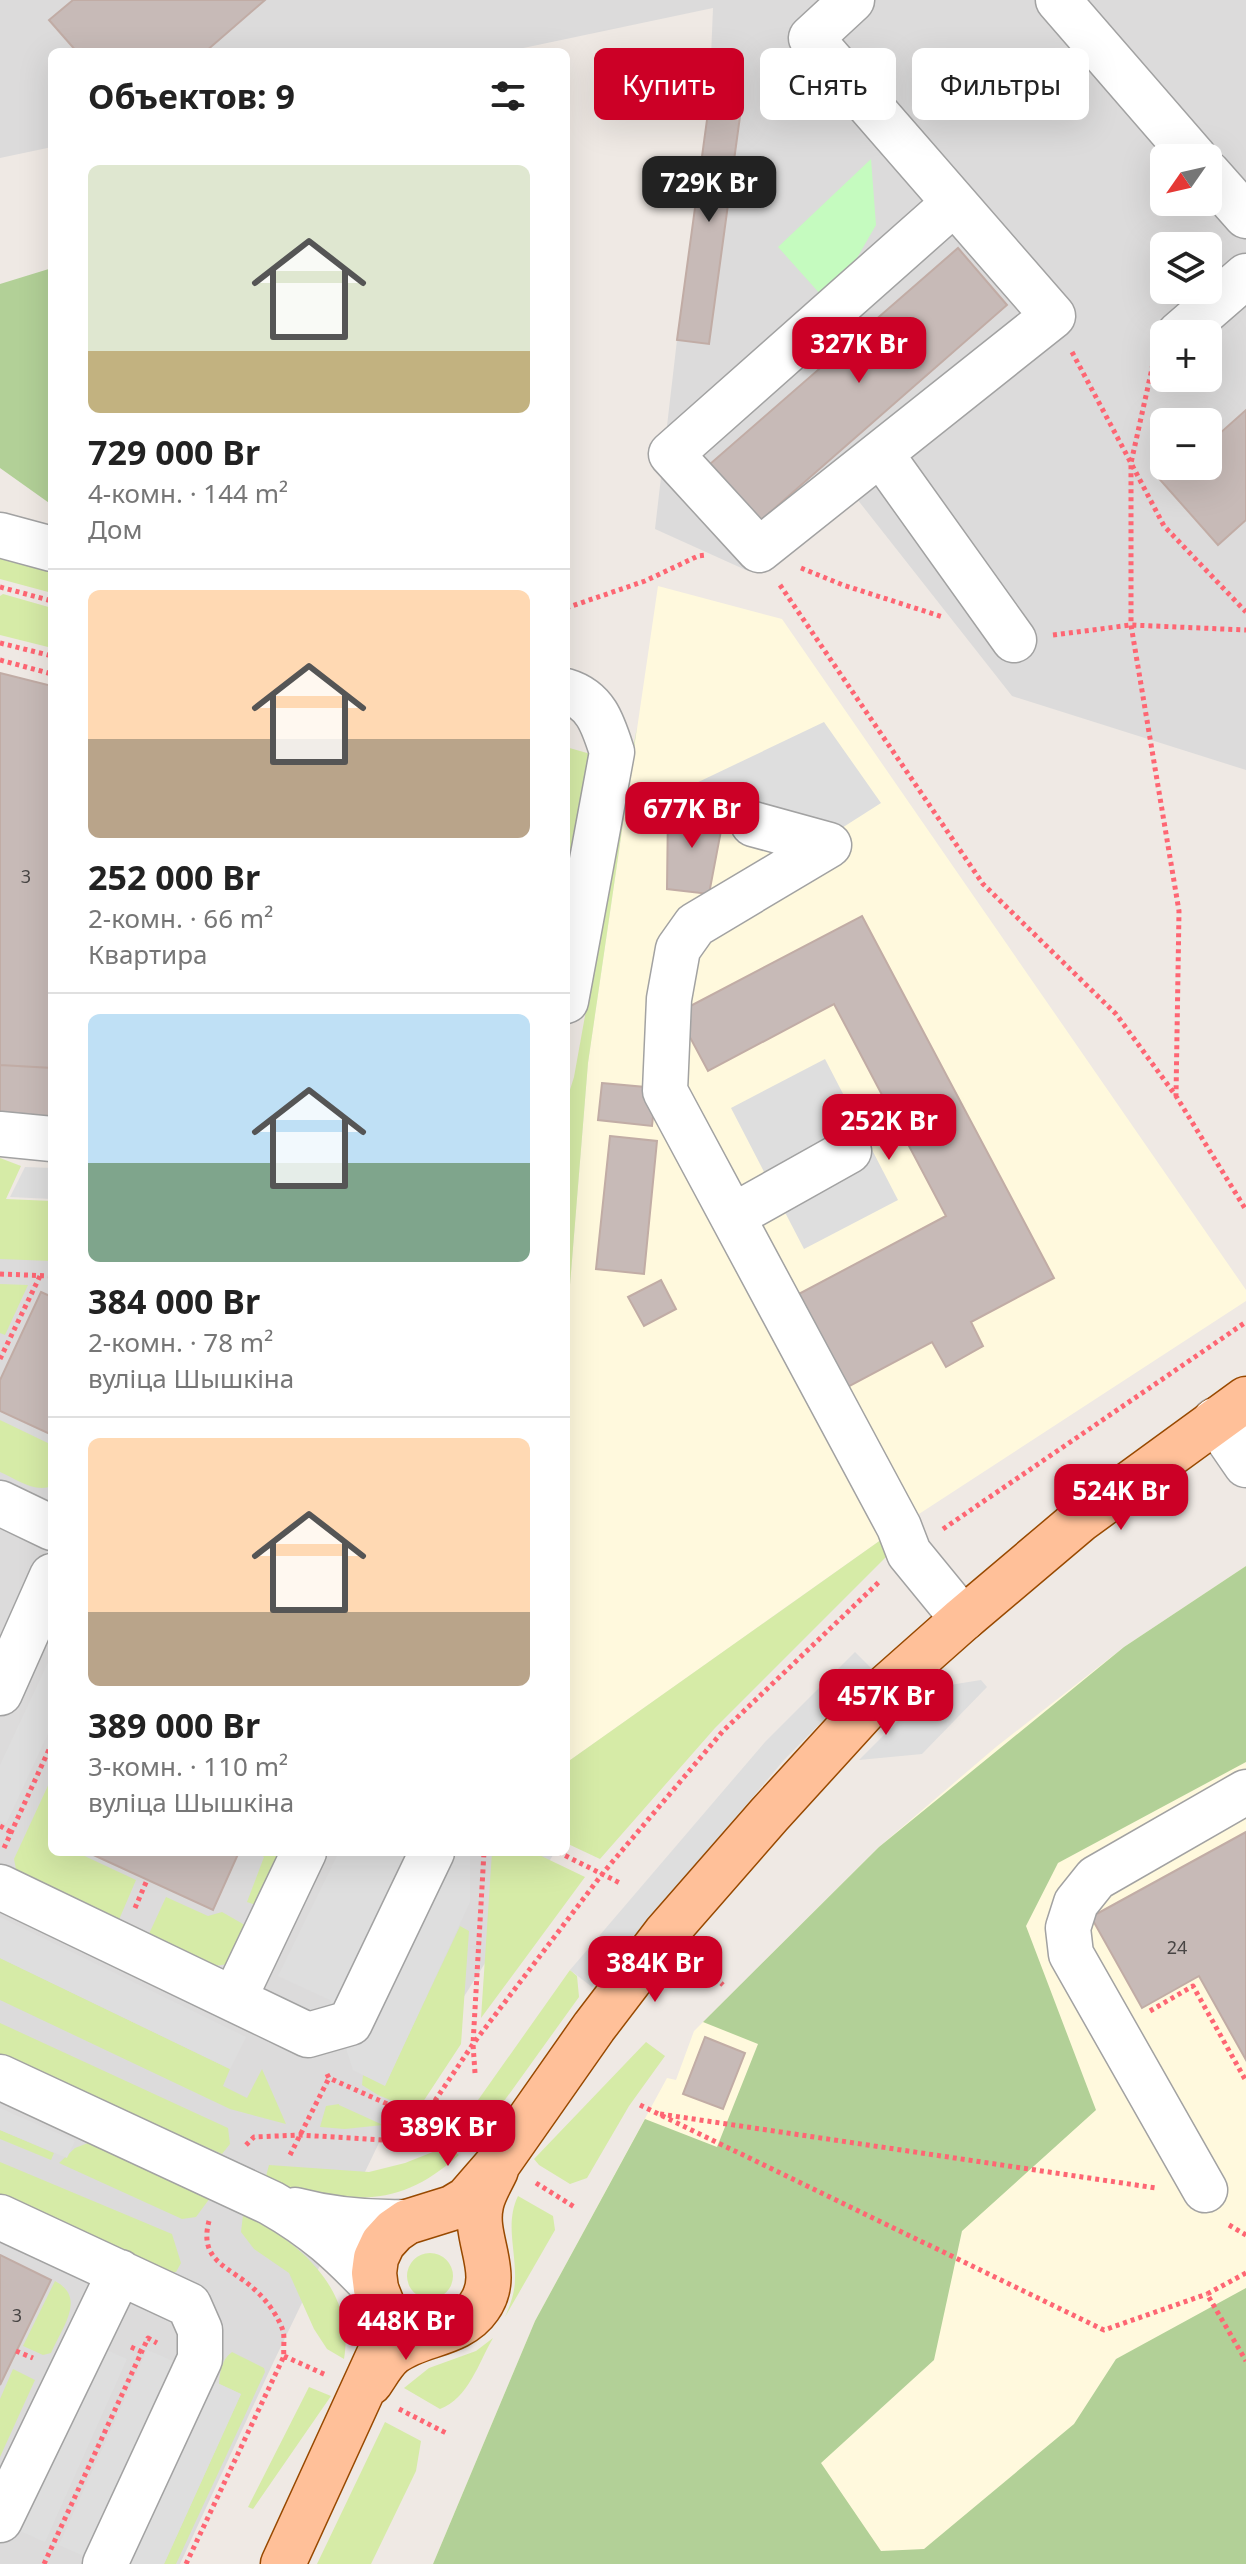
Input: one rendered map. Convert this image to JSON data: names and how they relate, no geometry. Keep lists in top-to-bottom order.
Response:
{
  "house_numbers": ["3", "24", "3"],
  "north": "bottom left",
  "page": {
    "chip": ["Купить", "Снять", "Фильтры"],
    "heading": "Объектов: 9",
    "map_buttons": ["+", "−"],
    "list": [
      {
        "name": "729 000 Br",
        "note": "4-комн. · 144 m² · Дом"
      },
      {
        "name": "252 000 Br",
        "note": "2-комн. · 66 m² · Квартира"
      },
      {
        "name": "384 000 Br",
        "note": "2-комн. · 78 m² · вуліца Шышкіна"
      },
      {
        "name": "389 000 Br",
        "note": "3-комн. · 110 m² · вуліца Шышкіна"
      }
    ],
    "price": [
      "729K Br",
      "327K Br",
      "677K Br",
      "252K Br",
      "524K Br",
      "457K Br",
      "384K Br",
      "389K Br",
      "448K Br"
    ]
  }
}
